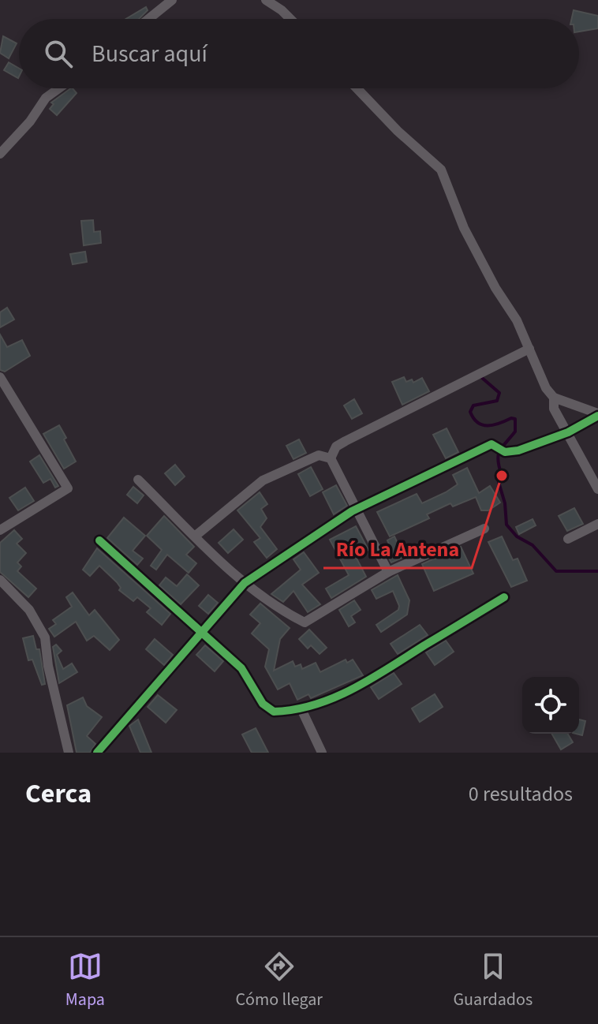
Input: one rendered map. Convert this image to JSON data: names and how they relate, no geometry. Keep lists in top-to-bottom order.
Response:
{
  "places": ["Río La Antena"],
  "page": {
    "search": "Buscar aquí",
    "heading": ["Cerca", "0 resultados"],
    "nav": ["Mapa", "Cómo llegar", "Guardados"]
  }
}
